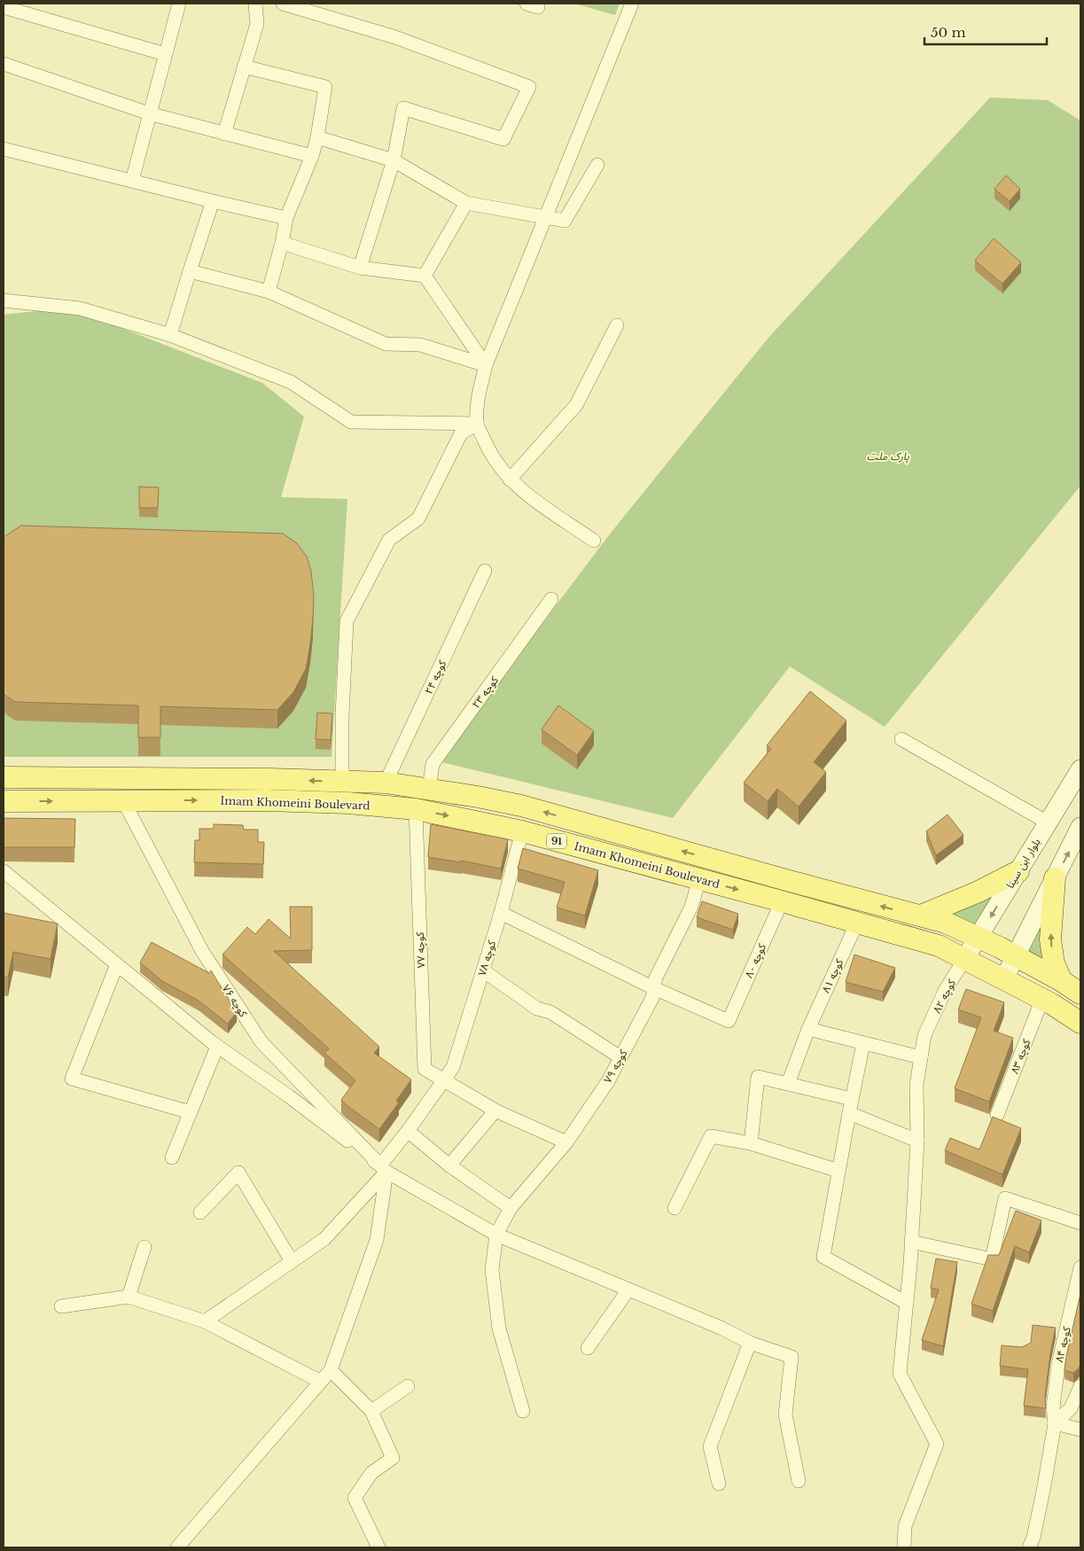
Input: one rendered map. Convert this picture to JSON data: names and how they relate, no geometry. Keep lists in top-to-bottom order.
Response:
{
  "streets": {
    "main road": ["Imam Khomeini Boulevard", "91", "بلوار ابن سینا"],
    "street": [
      "کوچه ۲۴",
      "کوچه ۲۳",
      "کوچه ۷۷",
      "کوچه ۷۸",
      "کوچه ۸۰",
      "کوچه ۸۱",
      "کوچه ۸۲",
      "کوچه ۷۶",
      "کوچه ۸۳",
      "کوچه ۷۹",
      "کوچه ۸۴"
    ]
  },
  "crossings": [
    ["کوچه ۲۴", "Imam Khomeini Boulevard"],
    ["کوچه ۲۳", "Imam Khomeini Boulevard"],
    ["Imam Khomeini Boulevard", "بلوار ابن سینا"],
    ["Imam Khomeini Boulevard", "کوچه ۷۷"],
    ["Imam Khomeini Boulevard", "کوچه ۷۸"],
    ["Imam Khomeini Boulevard", "کوچه ۸۰"],
    ["Imam Khomeini Boulevard", "کوچه ۸۱"],
    ["Imam Khomeini Boulevard", "کوچه ۸۲"],
    ["Imam Khomeini Boulevard", "کوچه ۷۶"],
    ["Imam Khomeini Boulevard", "کوچه ۸۳"],
    ["Imam Khomeini Boulevard", "کوچه ۷۹"],
    ["بلوار ابن سینا", "کوچه ۸۲"],
    ["کوچه ۷۷", "کوچه ۷۸"],
    ["کوچه ۷۸", "کوچه ۷۶"],
    ["کوچه ۸۰", "کوچه ۷۹"]
  ],
  "parks": ["پارک ملت"],
  "scale_bar": "50 m"
}
